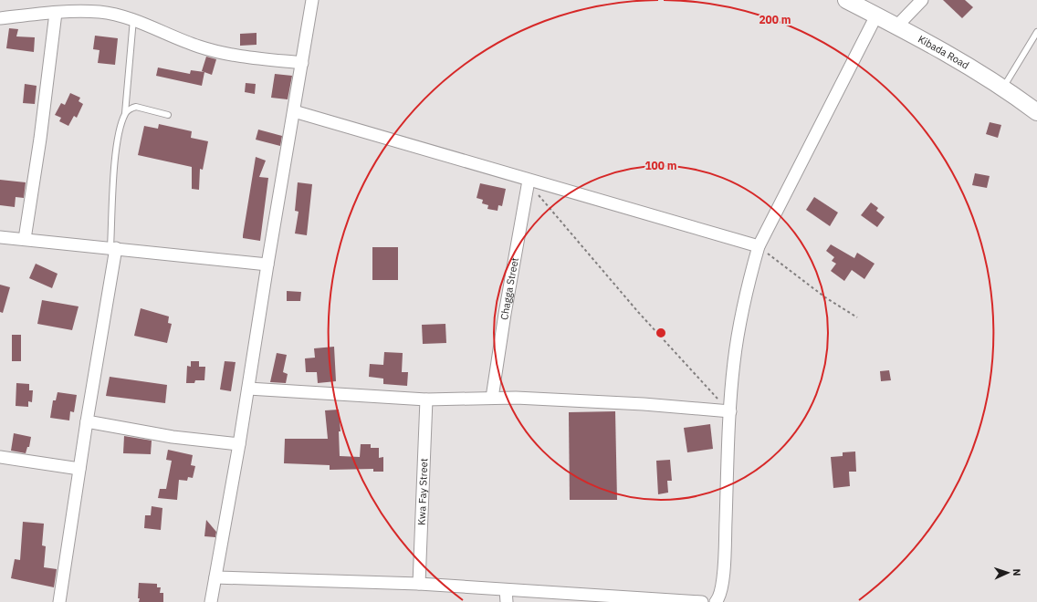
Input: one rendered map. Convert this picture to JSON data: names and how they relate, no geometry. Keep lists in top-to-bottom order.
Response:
{
  "streets": {
    "main road": ["Kibada Road"],
    "street": ["Chagga Street", "Kwa Fay Street"]
  },
  "north": "right",
  "rings": ["200 m", "100 m"]
}
